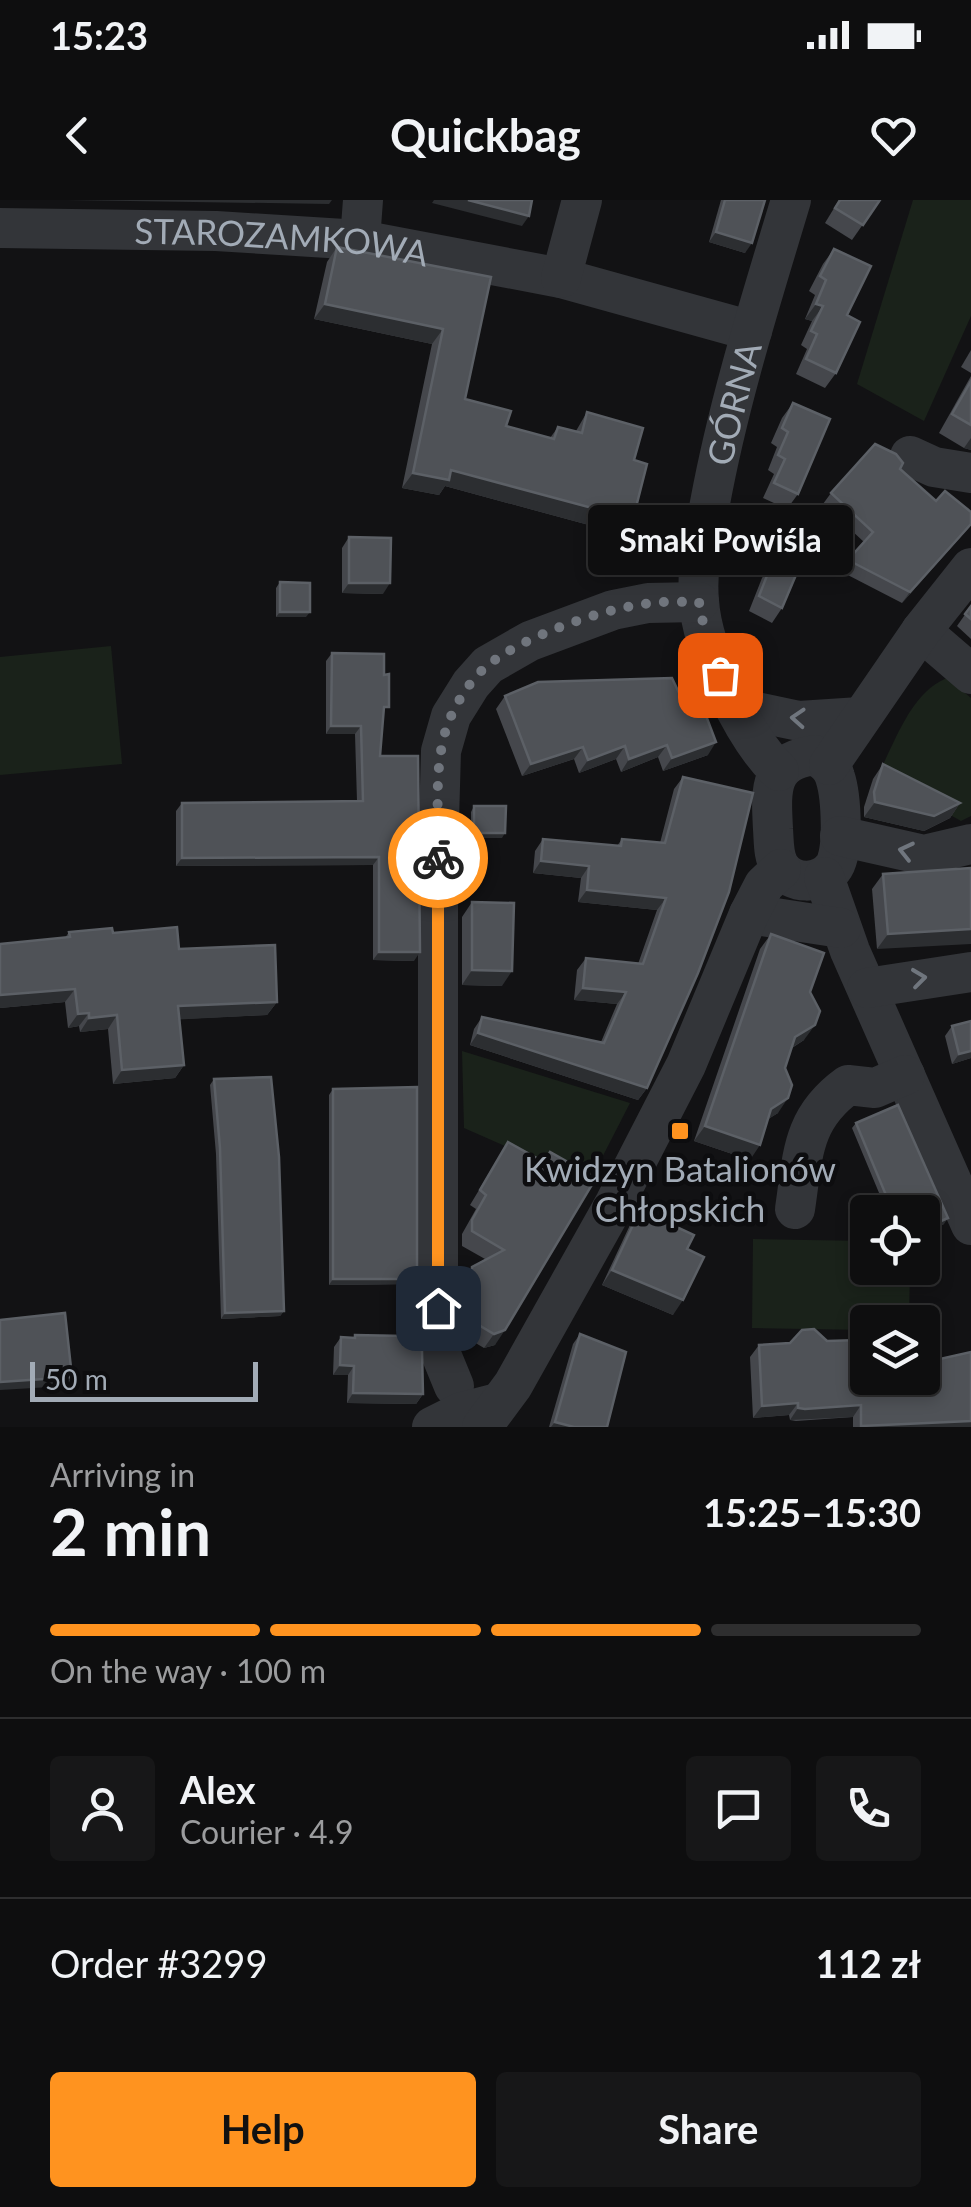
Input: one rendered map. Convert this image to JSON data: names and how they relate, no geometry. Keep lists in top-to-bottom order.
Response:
{
  "streets": {
    "street": ["STAROZAMKOWA", "GÓRNA"]
  },
  "crossings": [
    ["STAROZAMKOWA", "GÓRNA"]
  ],
  "places": {
    "other": ["Smaki Powiśla"],
    "transit": ["Kwidzyn Batalionów Chłopskich"]
  },
  "scale_bar": "50 m",
  "page": {
    "status": "15:23",
    "header": "Quickbag",
    "bubble": "Smaki Powiśla",
    "scale": "50 m",
    "heading": ["2 min", "Arriving in", "15:25–15:30"],
    "panel": [
      "Alex",
      "Courier · 4.9",
      "Order #3299",
      "112 zł"
    ],
    "bar": "On the way · 100 m",
    "buttons": ["Help", "Share"]
  }
}
